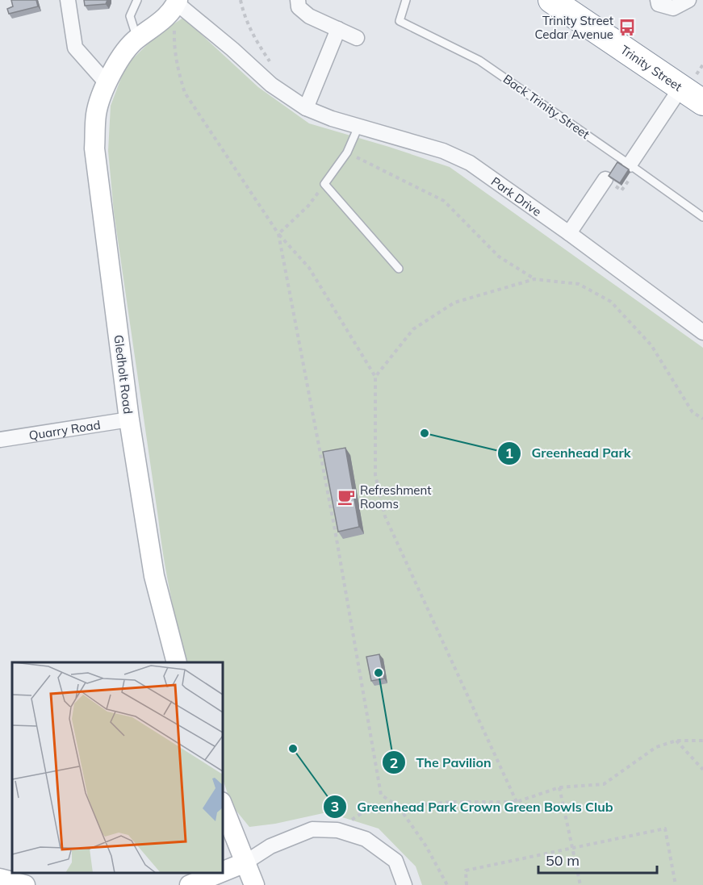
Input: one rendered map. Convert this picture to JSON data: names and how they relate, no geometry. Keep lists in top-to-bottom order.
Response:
{
  "streets": {
    "highway": ["Trinity Street"],
    "street": ["Park Drive", "Gledholt Road", "Quarry Road"],
    "lane": ["Back Trinity Street"]
  },
  "crossings": [
    ["Park Drive", "Gledholt Road"],
    ["Gledholt Road", "Quarry Road"]
  ],
  "places": {
    "bus stop": ["Trinity Street Cedar Avenue"],
    "other": ["Greenhead Park", "The Pavilion", "Greenhead Park Crown Green Bowls Club"],
    "cafe": ["Refreshment Rooms"]
  },
  "scale_bar": "50 m"
}
